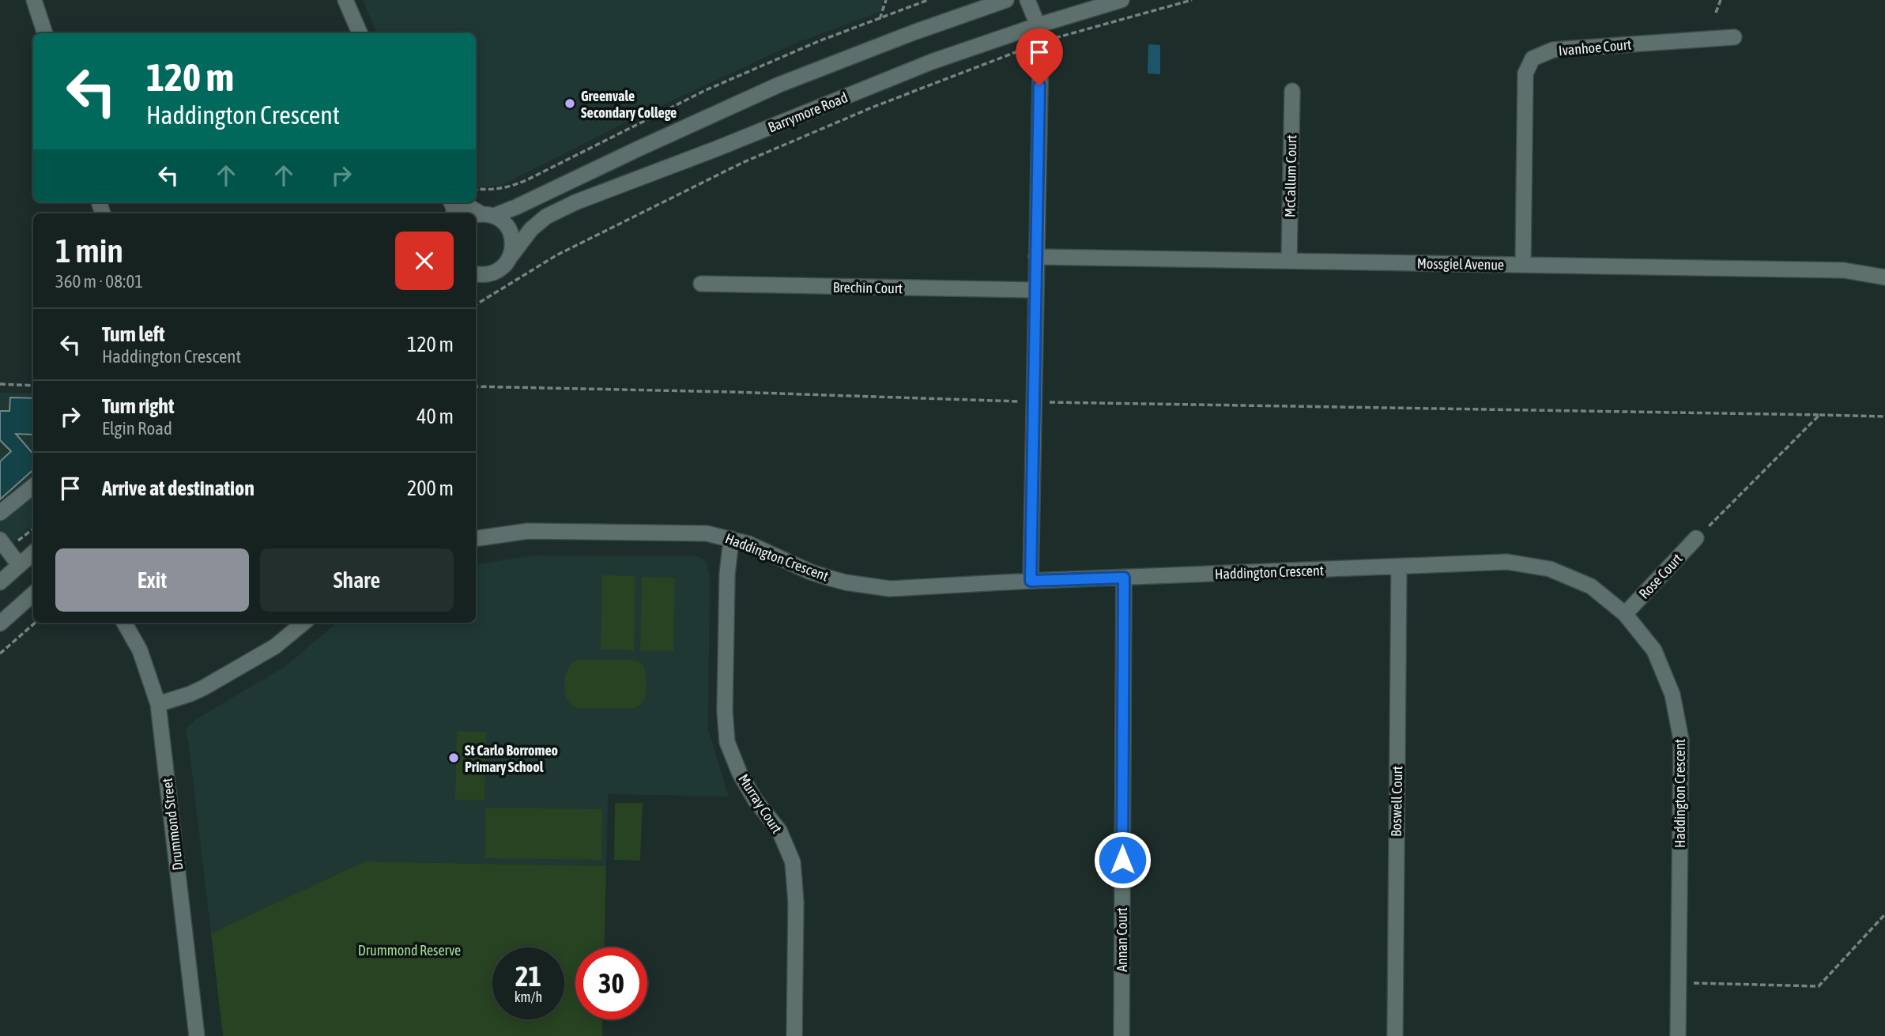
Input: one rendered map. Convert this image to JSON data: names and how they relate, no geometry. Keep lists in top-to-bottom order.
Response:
{
  "streets": {
    "street": [
      "Ivanhoe Court",
      "Barrymore Road",
      "McCallum Court",
      "Mossgiel Avenue",
      "Brechin Court",
      "Haddington Crescent",
      "Rose Court",
      "Boswell Court",
      "Murray Court",
      "Drummond Street",
      "Annan Court"
    ]
  },
  "crossings": [
    ["Ivanhoe Court", "Mossgiel Avenue"],
    ["McCallum Court", "Mossgiel Avenue"],
    ["Haddington Crescent", "Rose Court"],
    ["Haddington Crescent", "Boswell Court"],
    ["Haddington Crescent", "Murray Court"],
    ["Haddington Crescent", "Annan Court"]
  ],
  "parks": ["Drummond Reserve"],
  "places": ["Greenvale Secondary College", "St Carlo Borromeo Primary School"],
  "page": {
    "turn": ["120 m", "Haddington Crescent"],
    "heading": ["1 min", "360 m · 08:01"],
    "list": [
      {
        "name": "Turn left",
        "note": "Haddington Crescent",
        "value": "120 m"
      },
      {
        "name": "Turn right",
        "note": "Elgin Road",
        "value": "40 m"
      },
      {
        "name": "Arrive at destination",
        "value": "200 m"
      }
    ],
    "buttons": ["Exit", "Share"],
    "speed": "21 km/h",
    "limit": "30"
  }
}
